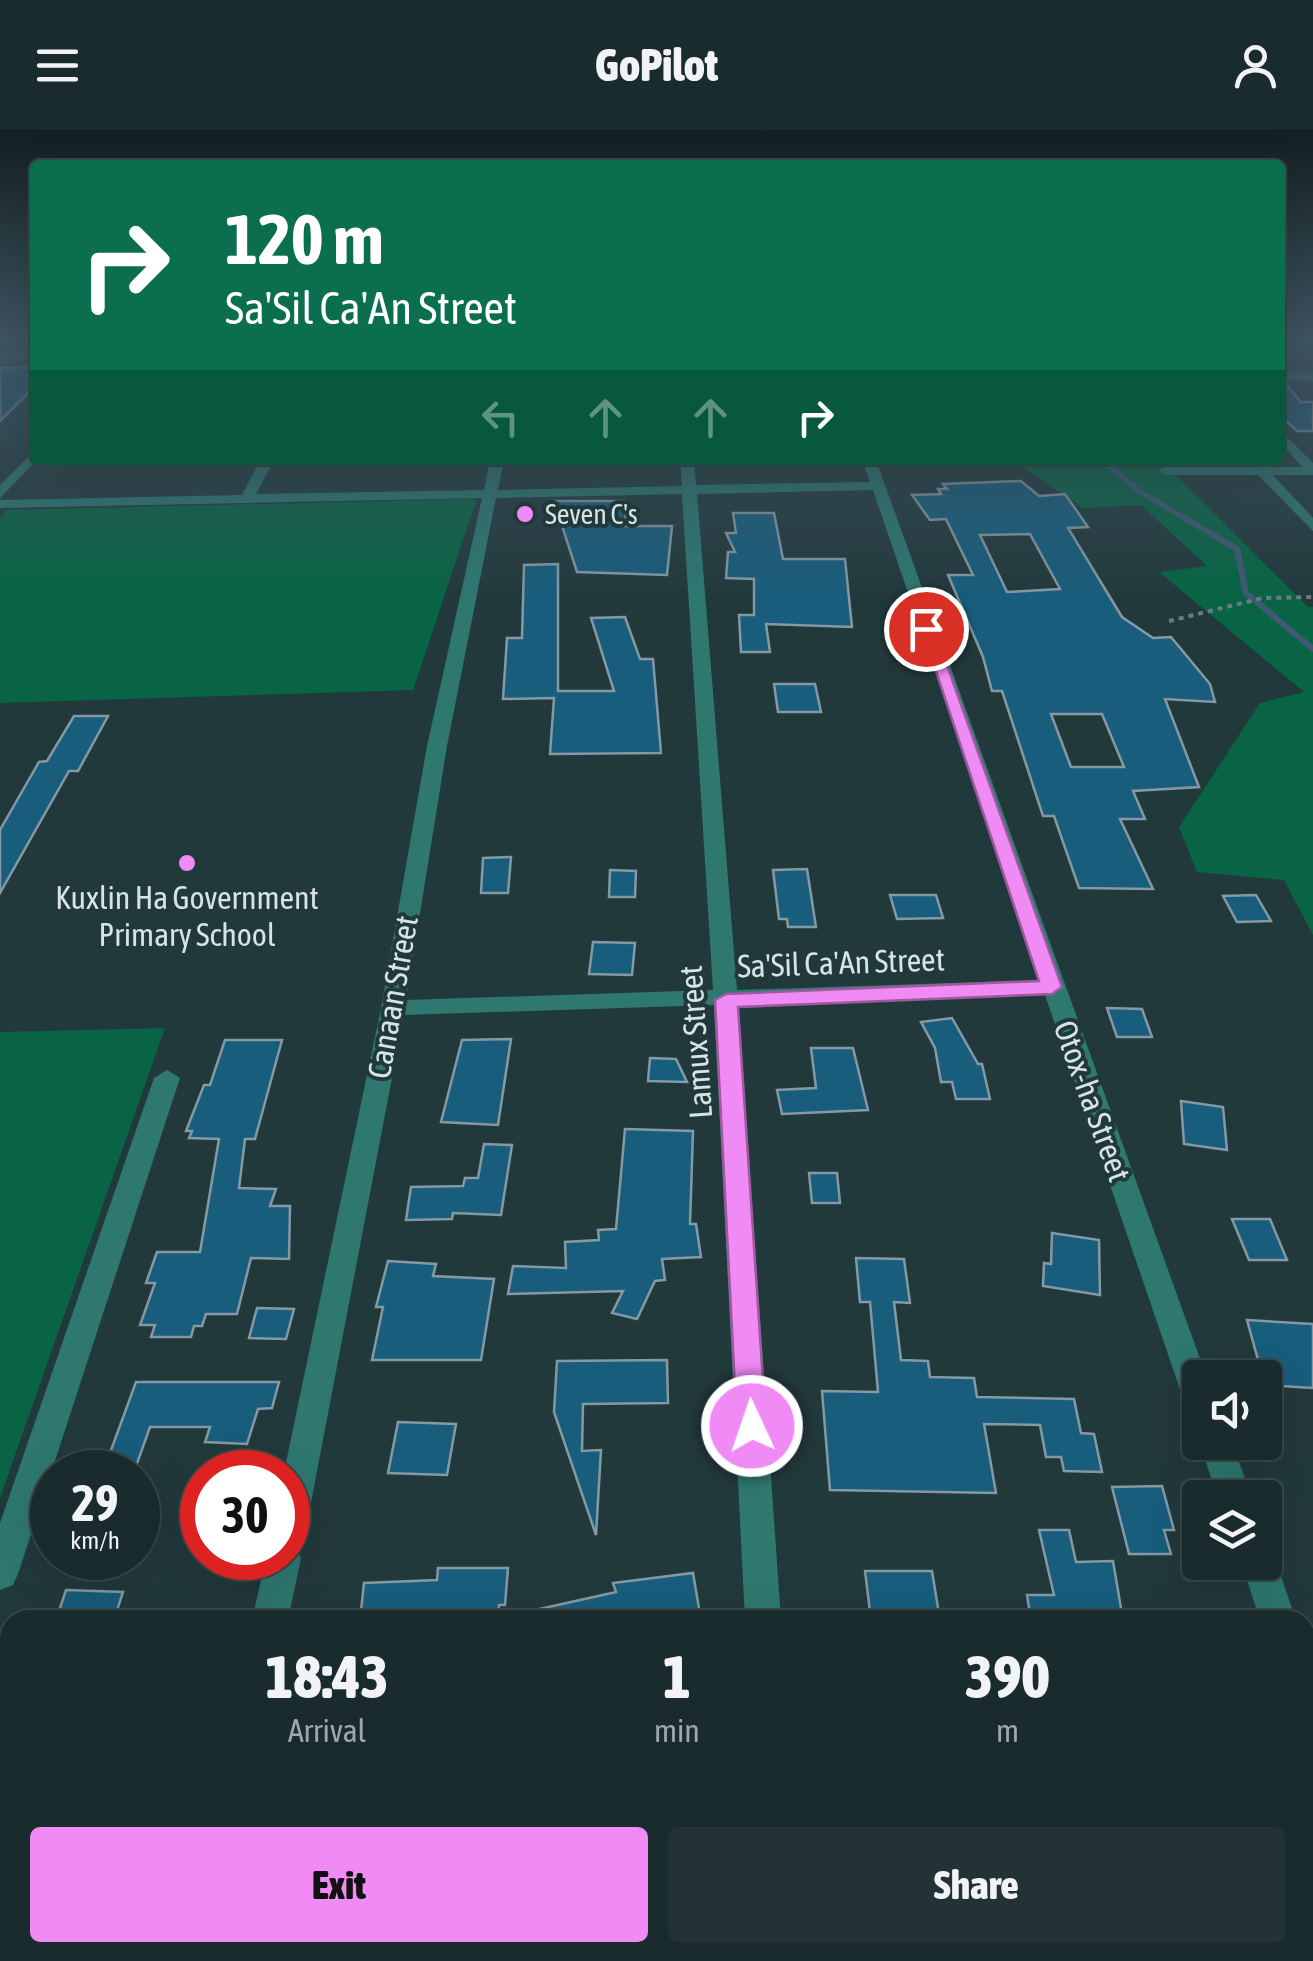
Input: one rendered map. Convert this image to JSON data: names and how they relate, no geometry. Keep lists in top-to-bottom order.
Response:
{
  "streets": {
    "street": [
      "Sa'Sil Ca'An Street",
      "Canaan Street",
      "Lamux Street",
      "Otox-ha Street"
    ]
  },
  "crossings": [
    ["Sa'Sil Ca'An Street", "Canaan Street"],
    ["Sa'Sil Ca'An Street", "Lamux Street"],
    ["Sa'Sil Ca'An Street", "Otox-ha Street"]
  ],
  "places": ["Seven C's", "Kuxlin Ha Government Primary School"],
  "page": {
    "header": "GoPilot",
    "turn": ["120 m", "Sa'Sil Ca'An Street"],
    "speed": "29 km/h",
    "limit": "30",
    "eta": [
      "18:43",
      "Arrival",
      "1",
      "min",
      "390",
      "m"
    ],
    "buttons": ["Exit", "Share"]
  }
}
